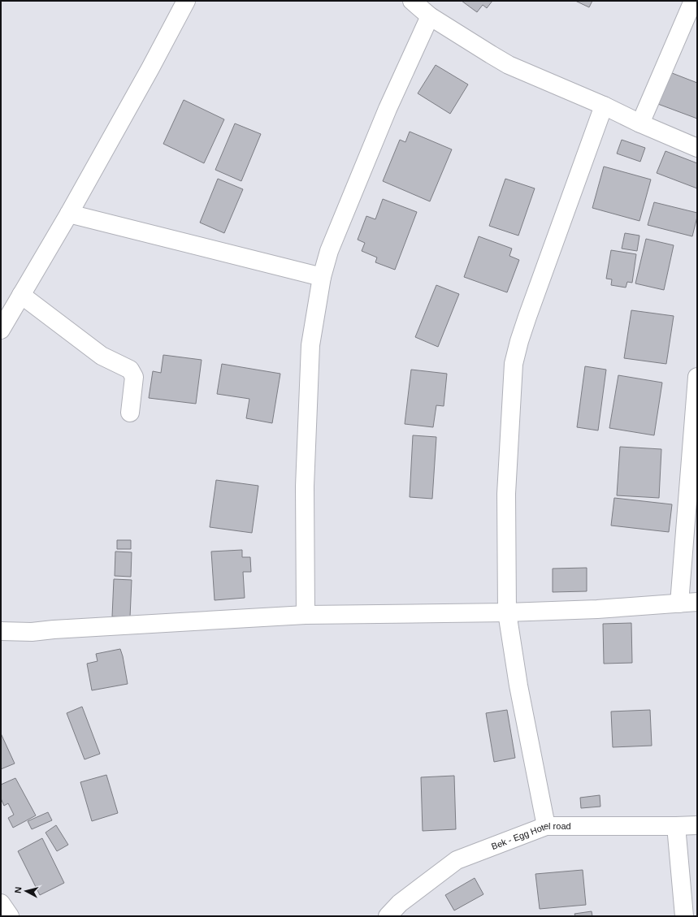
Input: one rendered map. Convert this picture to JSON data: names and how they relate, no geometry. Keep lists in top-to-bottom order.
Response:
{
  "streets": {
    "street": ["Bek - Egg Hotel road"]
  },
  "north": "left"
}
